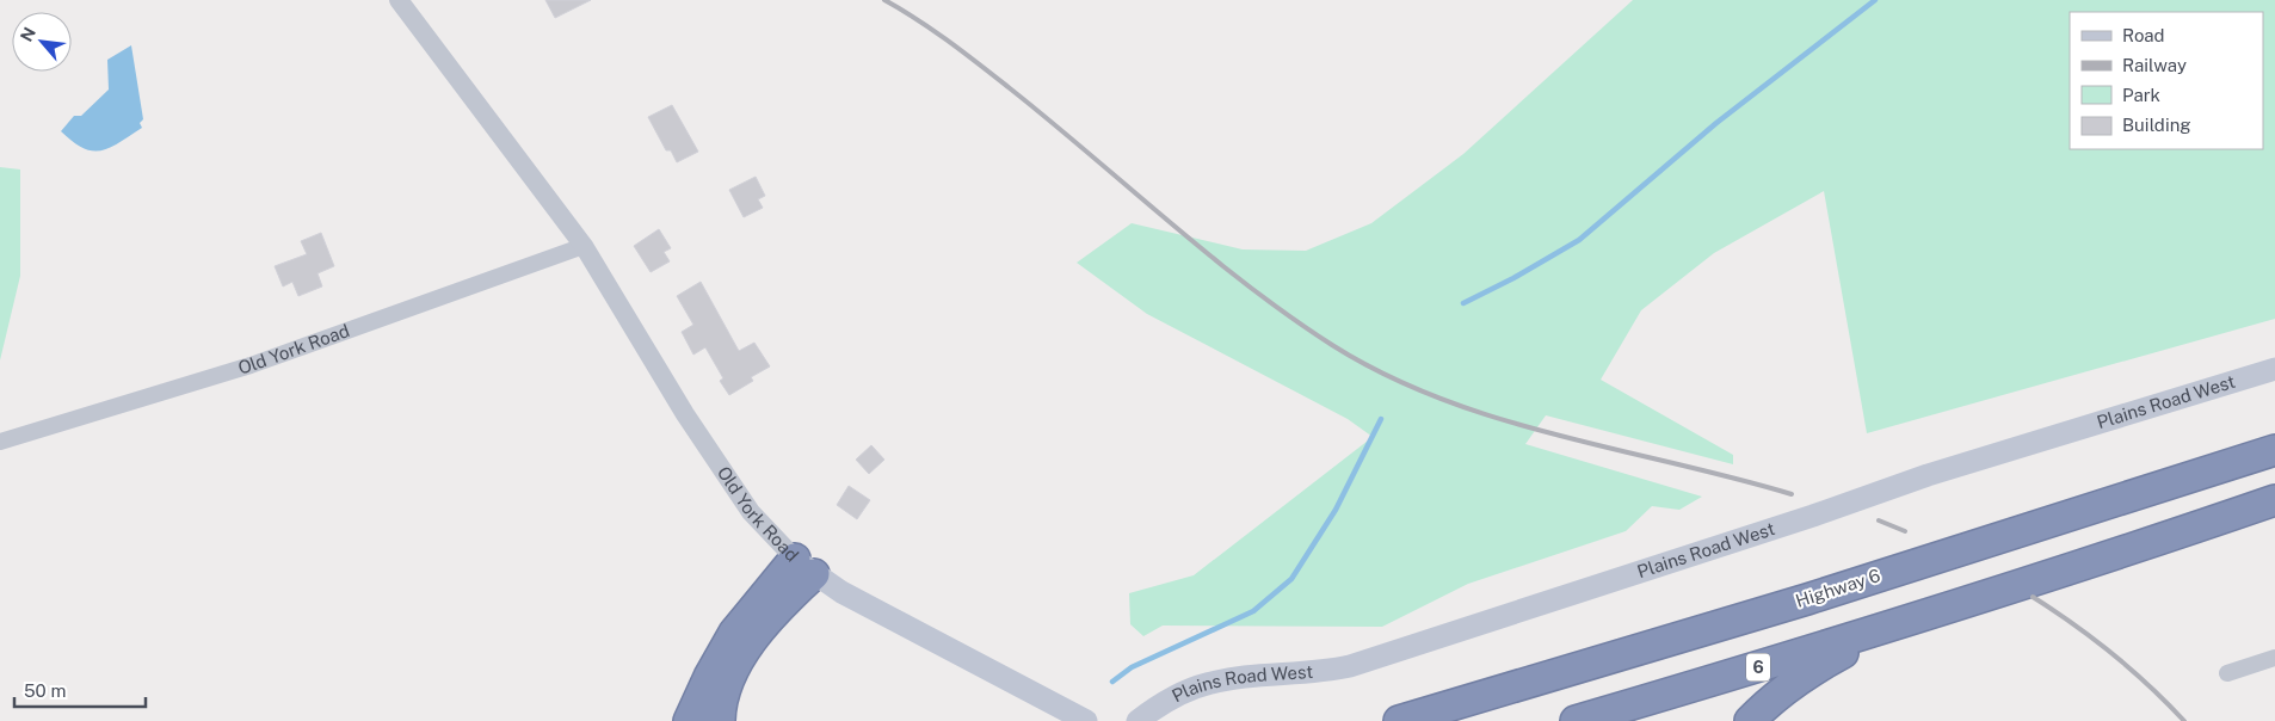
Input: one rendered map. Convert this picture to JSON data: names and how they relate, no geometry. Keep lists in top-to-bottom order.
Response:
{
  "streets": {
    "highway": ["Highway 6", "6"],
    "main road": ["Old York Road", "Plains Road West"]
  },
  "legend": [
    "Road",
    "Railway",
    "Park",
    "Building"
  ],
  "scale_bar": "50 m",
  "north": "top left"
}
